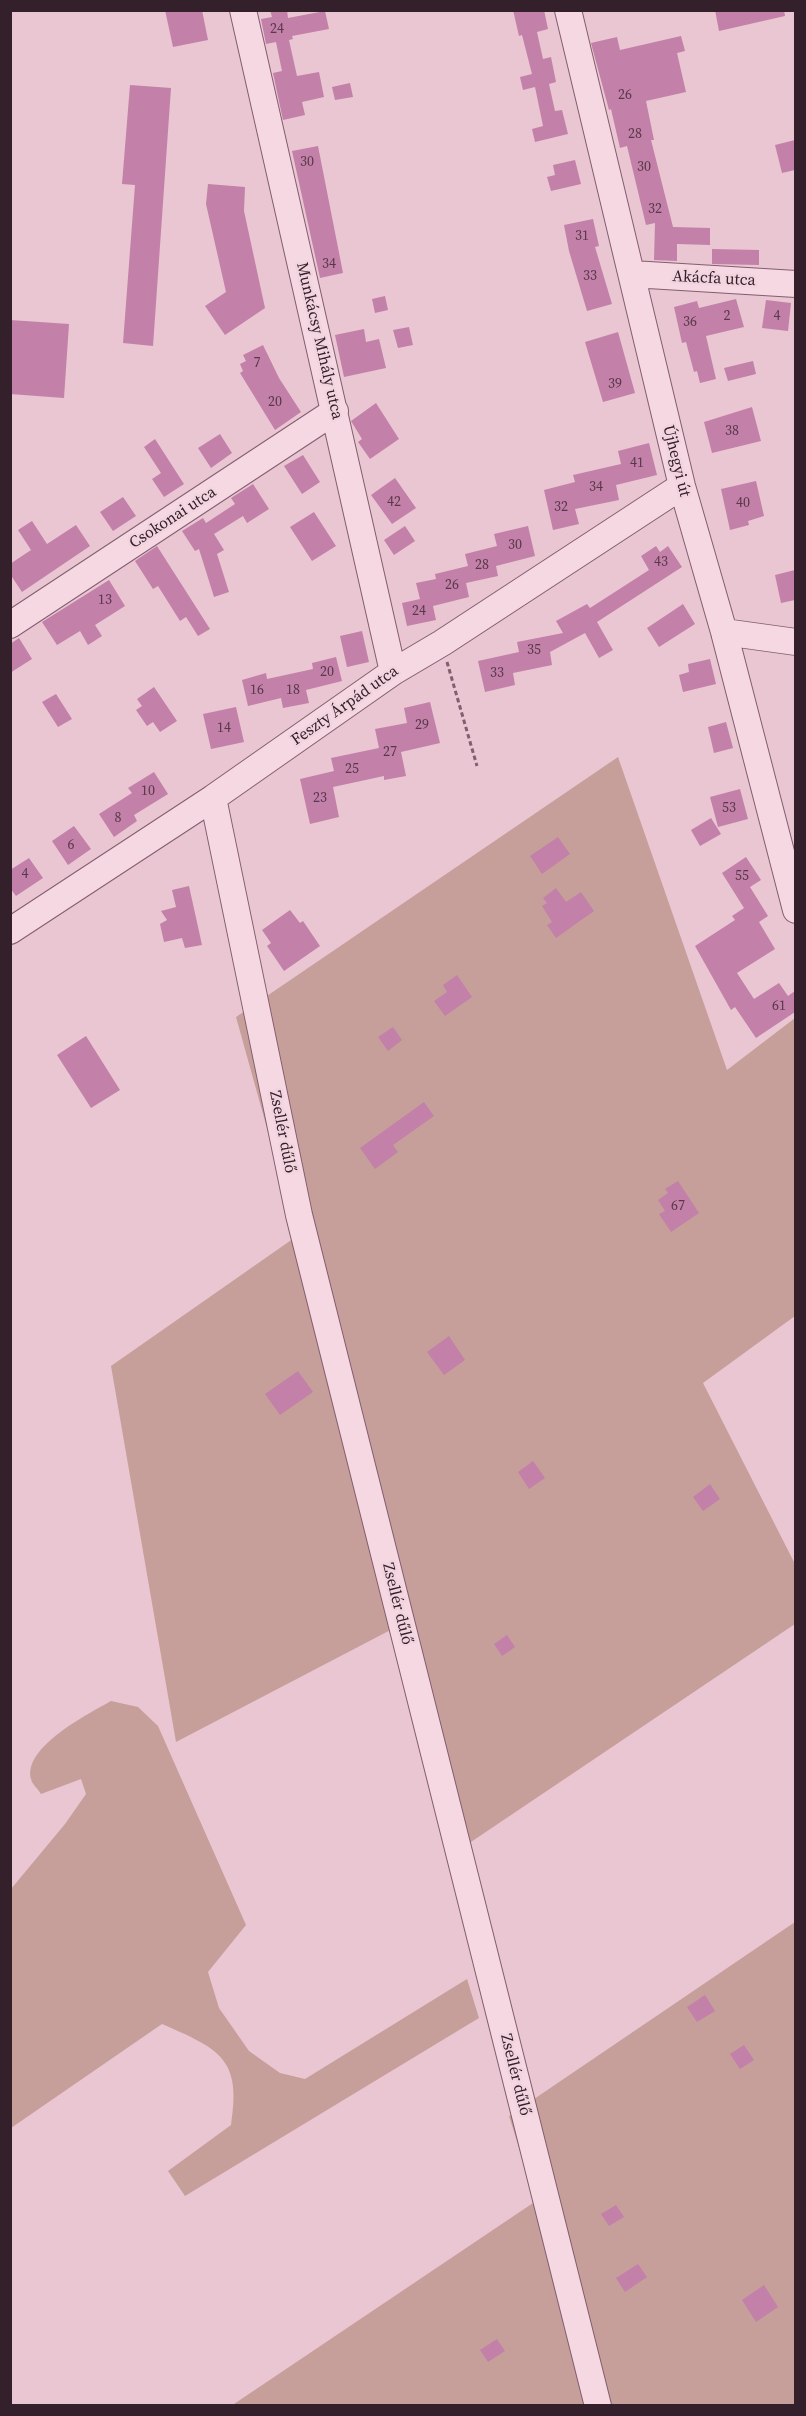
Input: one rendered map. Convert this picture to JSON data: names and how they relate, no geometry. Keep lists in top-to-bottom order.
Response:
{
  "streets": {
    "street": [
      "Akácfa utca",
      "Munkácsy Mihály utca",
      "Újhegyi út",
      "Csokonai utca",
      "Feszty Árpád utca",
      "Zsellér dűlő"
    ]
  },
  "crossings": [
    ["Akácfa utca", "Újhegyi út"],
    ["Munkácsy Mihály utca", "Csokonai utca"],
    ["Munkácsy Mihály utca", "Feszty Árpád utca"],
    ["Újhegyi út", "Feszty Árpád utca"],
    ["Feszty Árpád utca", "Zsellér dűlő"]
  ],
  "house_numbers": [
    "24",
    "26",
    "28",
    "30",
    "30",
    "32",
    "31",
    "34",
    "33",
    "2",
    "4",
    "36",
    "7",
    "39",
    "20",
    "38",
    "41",
    "34",
    "42",
    "40",
    "32",
    "30",
    "43",
    "28",
    "26",
    "13",
    "24",
    "35",
    "20",
    "33",
    "16",
    "18",
    "29",
    "14",
    "27",
    "25",
    "10",
    "23",
    "53",
    "8",
    "6",
    "4",
    "55",
    "61",
    "67"
  ]
}
